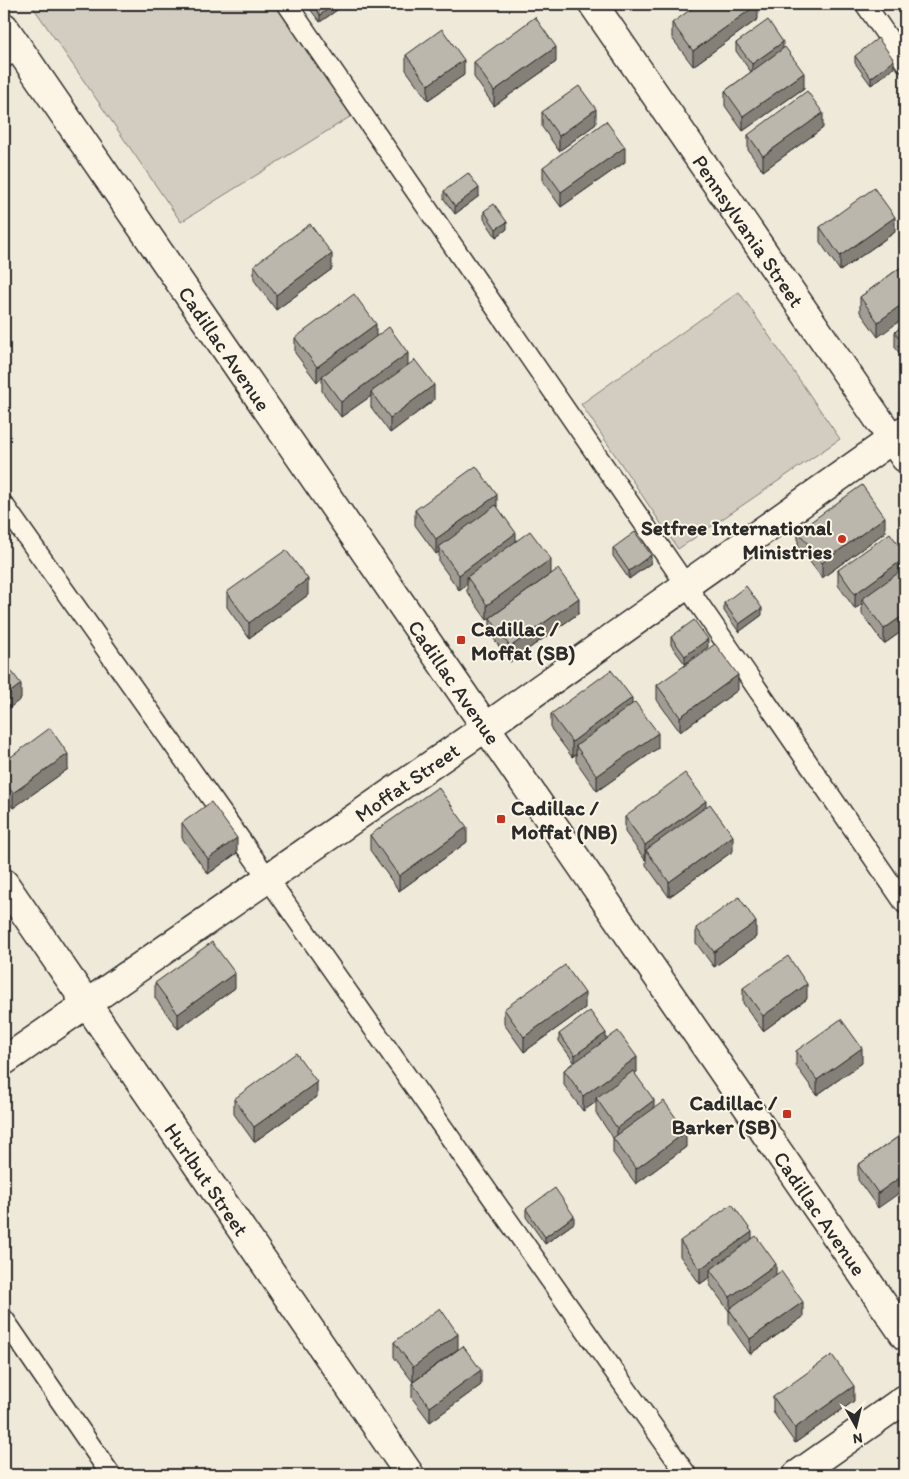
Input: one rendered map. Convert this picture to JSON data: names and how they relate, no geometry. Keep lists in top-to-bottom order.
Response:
{
  "streets": {
    "street": [
      "Pennsylvania Street",
      "Cadillac Avenue",
      "Moffat Street",
      "Hurlbut Street"
    ]
  },
  "crossings": [
    ["Pennsylvania Street", "Moffat Street"],
    ["Cadillac Avenue", "Moffat Street"],
    ["Moffat Street", "Hurlbut Street"]
  ],
  "places": {
    "other": ["Setfree International Ministries"],
    "transit": ["Cadillac / Moffat (SB)", "Cadillac / Moffat (NB)", "Cadillac / Barker (SB)"]
  },
  "north": "bottom"
}
